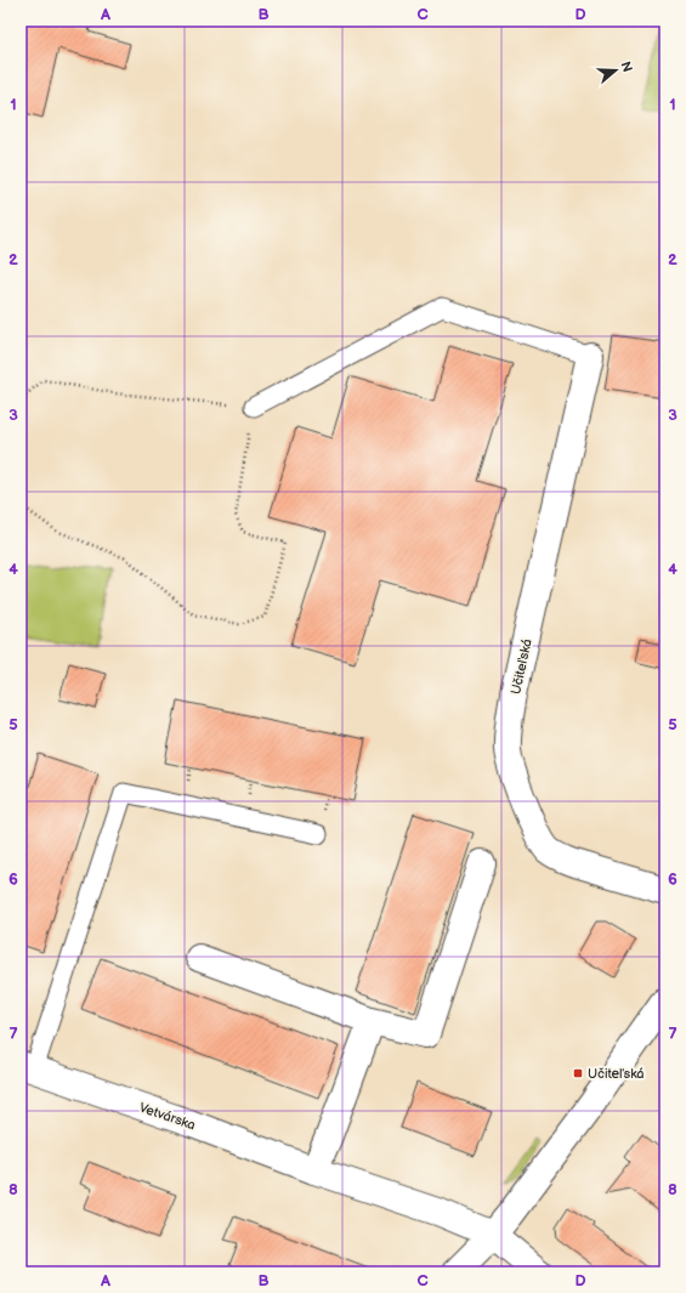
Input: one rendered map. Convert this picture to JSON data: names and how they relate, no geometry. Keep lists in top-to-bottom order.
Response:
{
  "streets": {
    "street": ["Učiteľská", "Vetvárska"]
  },
  "places": {
    "transit": ["Učiteľská"]
  },
  "north": "right",
  "grid": {
    "columns": [
      "A",
      "B",
      "C",
      "D"
    ],
    "rows": [
      "1",
      "2",
      "3",
      "4",
      "5",
      "6",
      "7",
      "8"
    ]
  }
}
